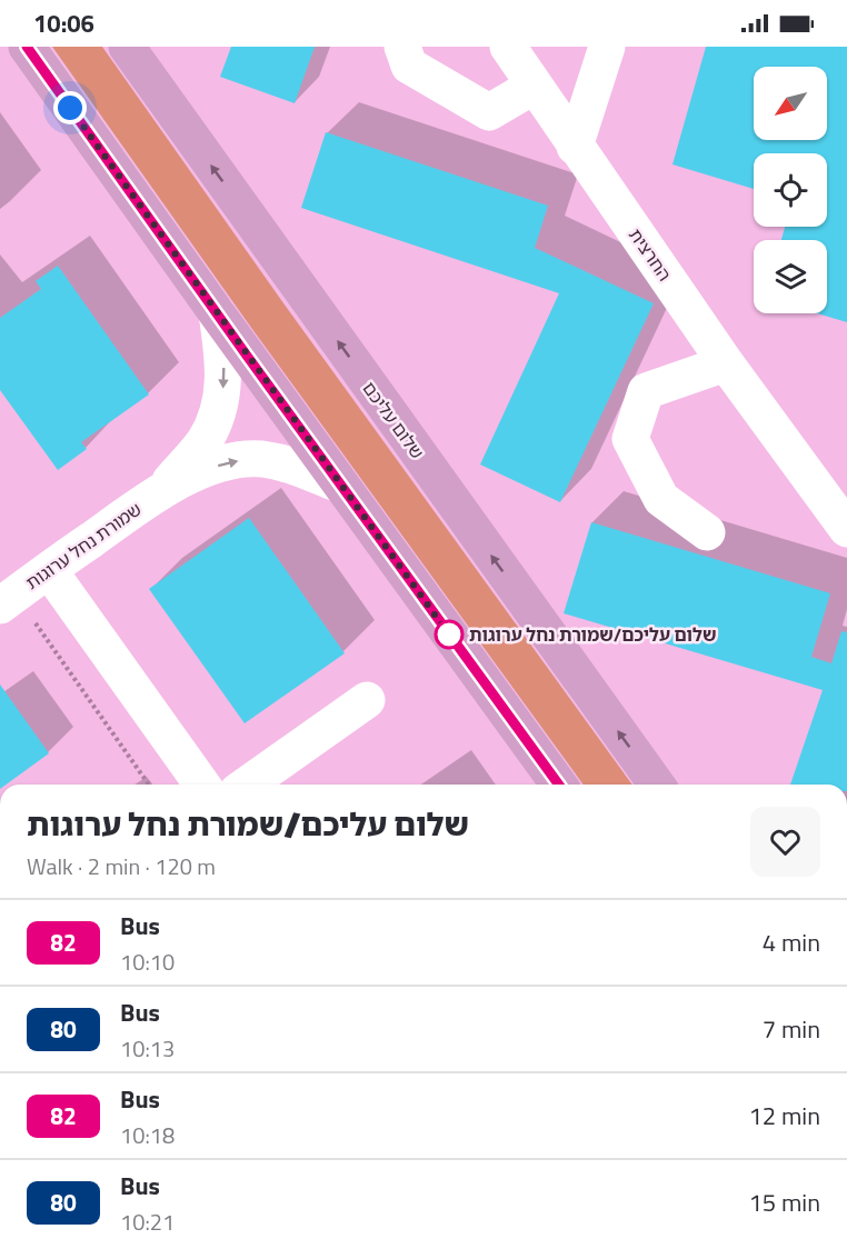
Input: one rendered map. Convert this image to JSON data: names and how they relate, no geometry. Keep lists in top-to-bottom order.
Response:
{
  "streets": {
    "main road": ["שלום עליכם"],
    "street": ["החרצית", "שמורת נחל ערוגות"]
  },
  "places": ["שלום עליכם/שמורת נחל ערוגות"],
  "lines": ["bus line 82"],
  "north": "bottom left",
  "page": {
    "status": "10:06",
    "heading": ["שלום עליכם/שמורת נחל ערוגות", "Walk · 2 min · 120 m"],
    "list": [
      {
        "mark": "82",
        "name": "Bus",
        "note": "10:10",
        "value": "4 min"
      },
      {
        "mark": "80",
        "name": "Bus",
        "note": "10:13",
        "value": "7 min"
      },
      {
        "mark": "82",
        "name": "Bus",
        "note": "10:18",
        "value": "12 min"
      },
      {
        "mark": "80",
        "name": "Bus",
        "note": "10:21",
        "value": "15 min"
      }
    ]
  }
}
